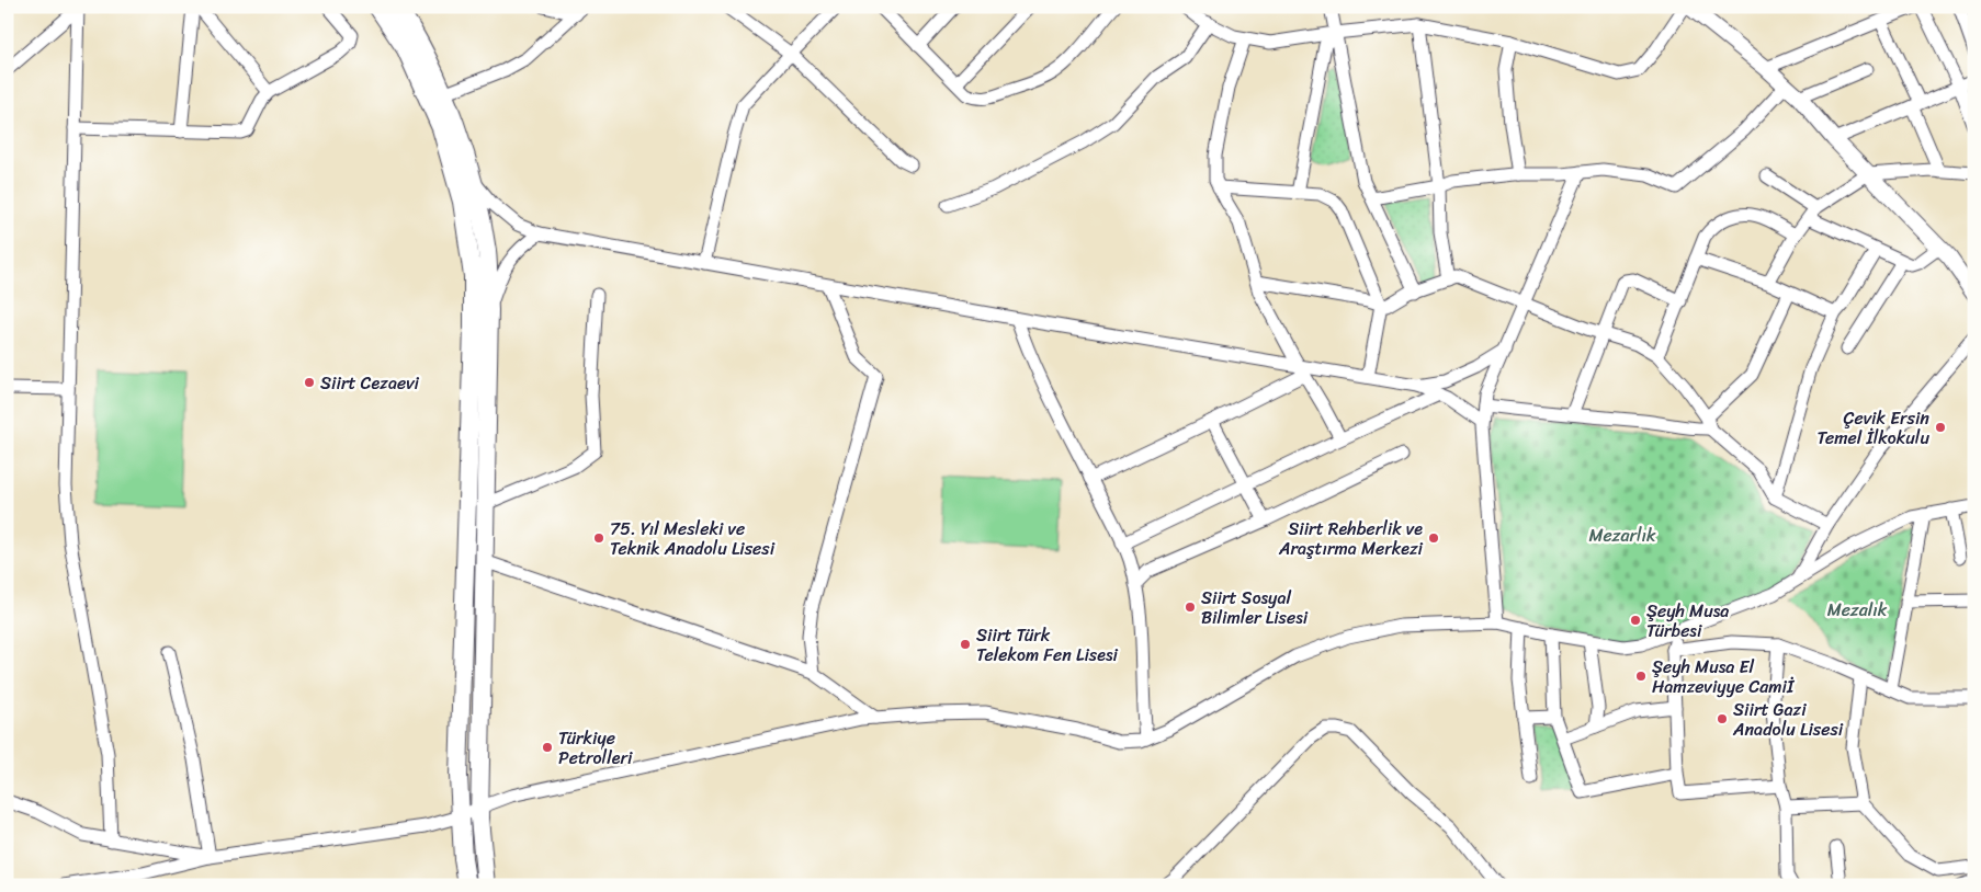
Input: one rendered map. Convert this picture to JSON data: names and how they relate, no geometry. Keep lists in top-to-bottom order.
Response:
{
  "parks": ["Mezarlık", "Mezalık"],
  "places": [
    "Siirt Cezaevi",
    "Çevik Ersin Temel İlkokulu",
    "75. Yıl Mesleki ve Teknik Anadolu Lisesi",
    "Siirt Rehberlik ve Araştırma Merkezi",
    "Siirt Sosyal Bilimler Lisesi",
    "Şeyh Musa Türbesi",
    "Siirt Türk Telekom Fen Lisesi",
    "Şeyh Musa El Hamzeviyye Camiİ",
    "Siirt Gazi Anadolu Lisesi",
    "Türkiye Petrolleri"
  ]
}
